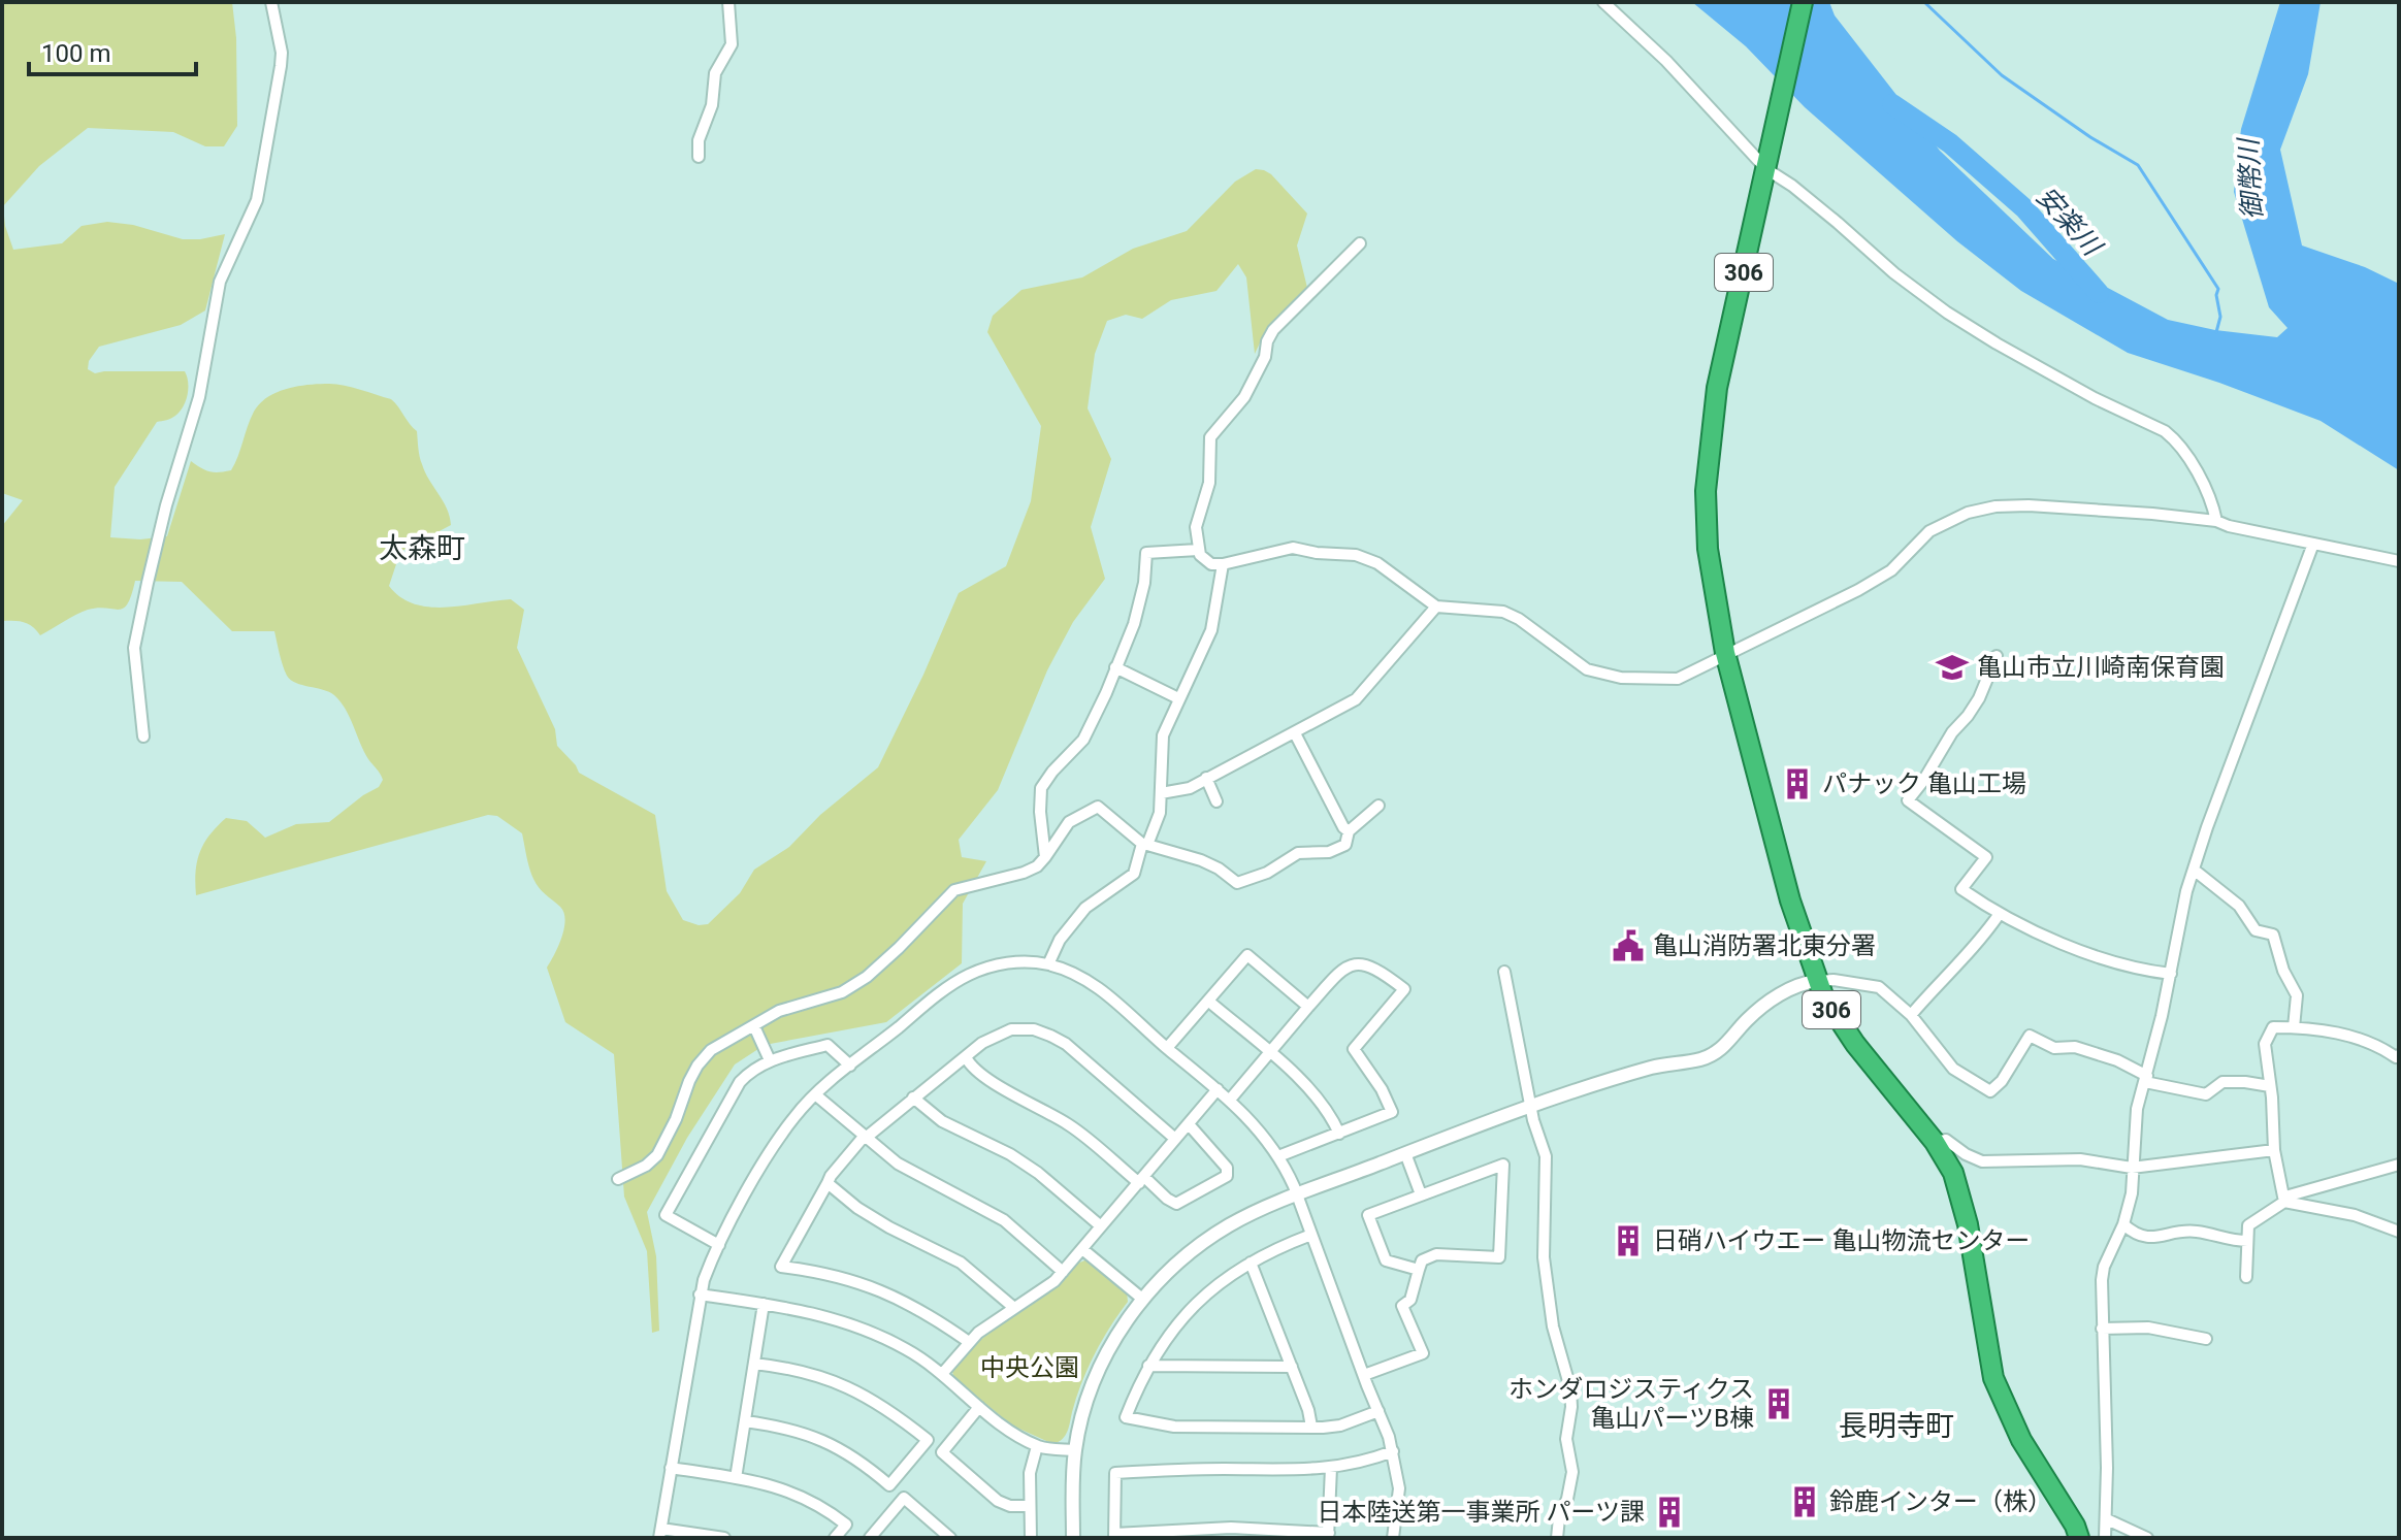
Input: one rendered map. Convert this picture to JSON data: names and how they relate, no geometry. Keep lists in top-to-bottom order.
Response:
{
  "streets": {
    "highway": ["306"]
  },
  "districts": ["太森町", "長明寺町"],
  "water": ["御幣川", "安楽川"],
  "parks": ["中央公園"],
  "places": {
    "school or university": ["亀山市立川崎南保育園"],
    "building": [
      "パナック 亀山工場",
      "日硝ハイウエー 亀山物流センター",
      "ホンダロジスティクス 亀山パーツB棟",
      "鈴鹿インター（株）",
      "日本陸送第一事業所 パーツ課"
    ],
    "public building": ["亀山消防署北東分署"]
  },
  "scale_bar": "100 m"
}
